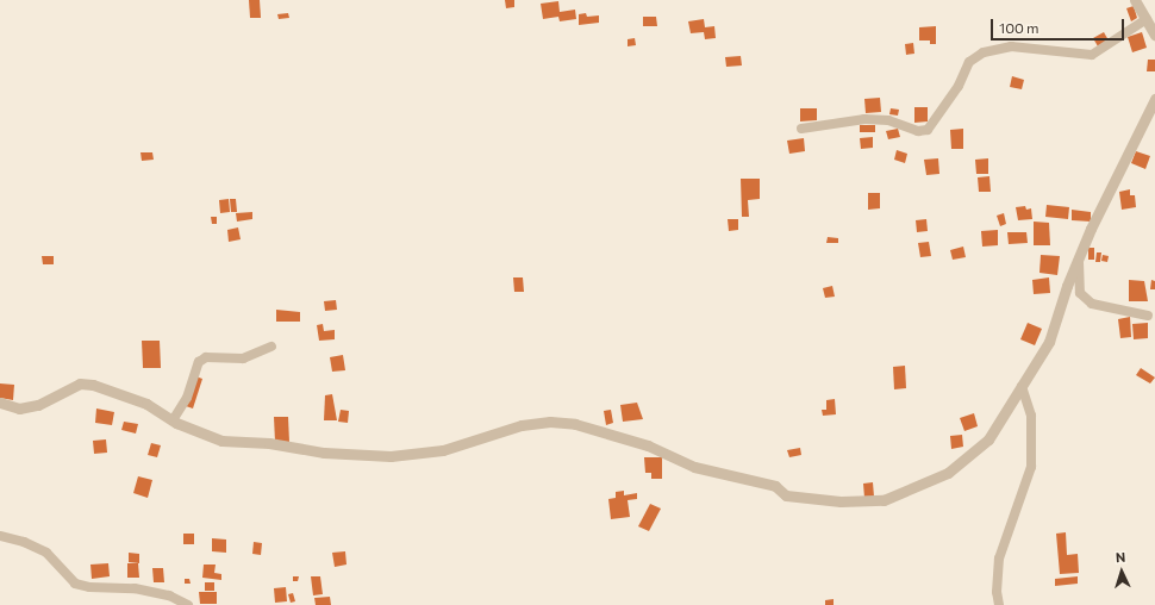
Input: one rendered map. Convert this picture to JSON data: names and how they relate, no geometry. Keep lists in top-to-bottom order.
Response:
{
  "scale_bar": "100 m",
  "north": "top"
}
